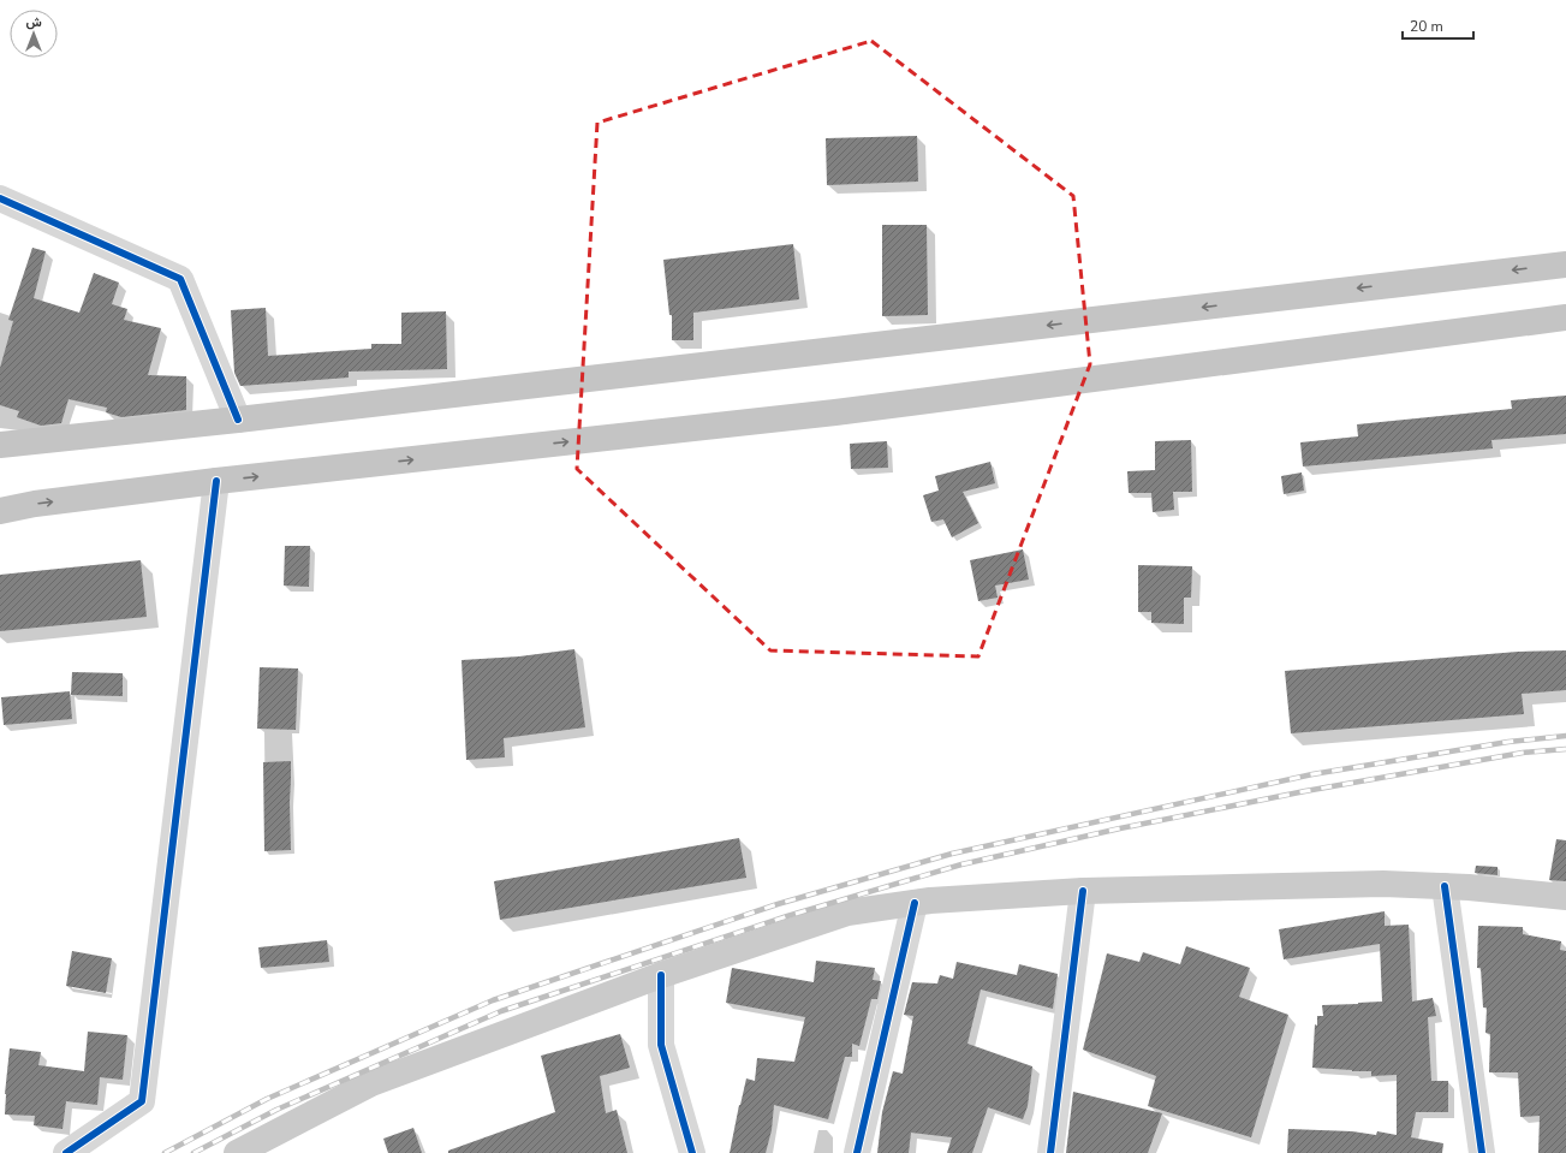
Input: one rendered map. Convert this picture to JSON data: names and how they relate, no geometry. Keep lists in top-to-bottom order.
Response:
{
  "scale_bar": "20 m",
  "north": "top"
}
